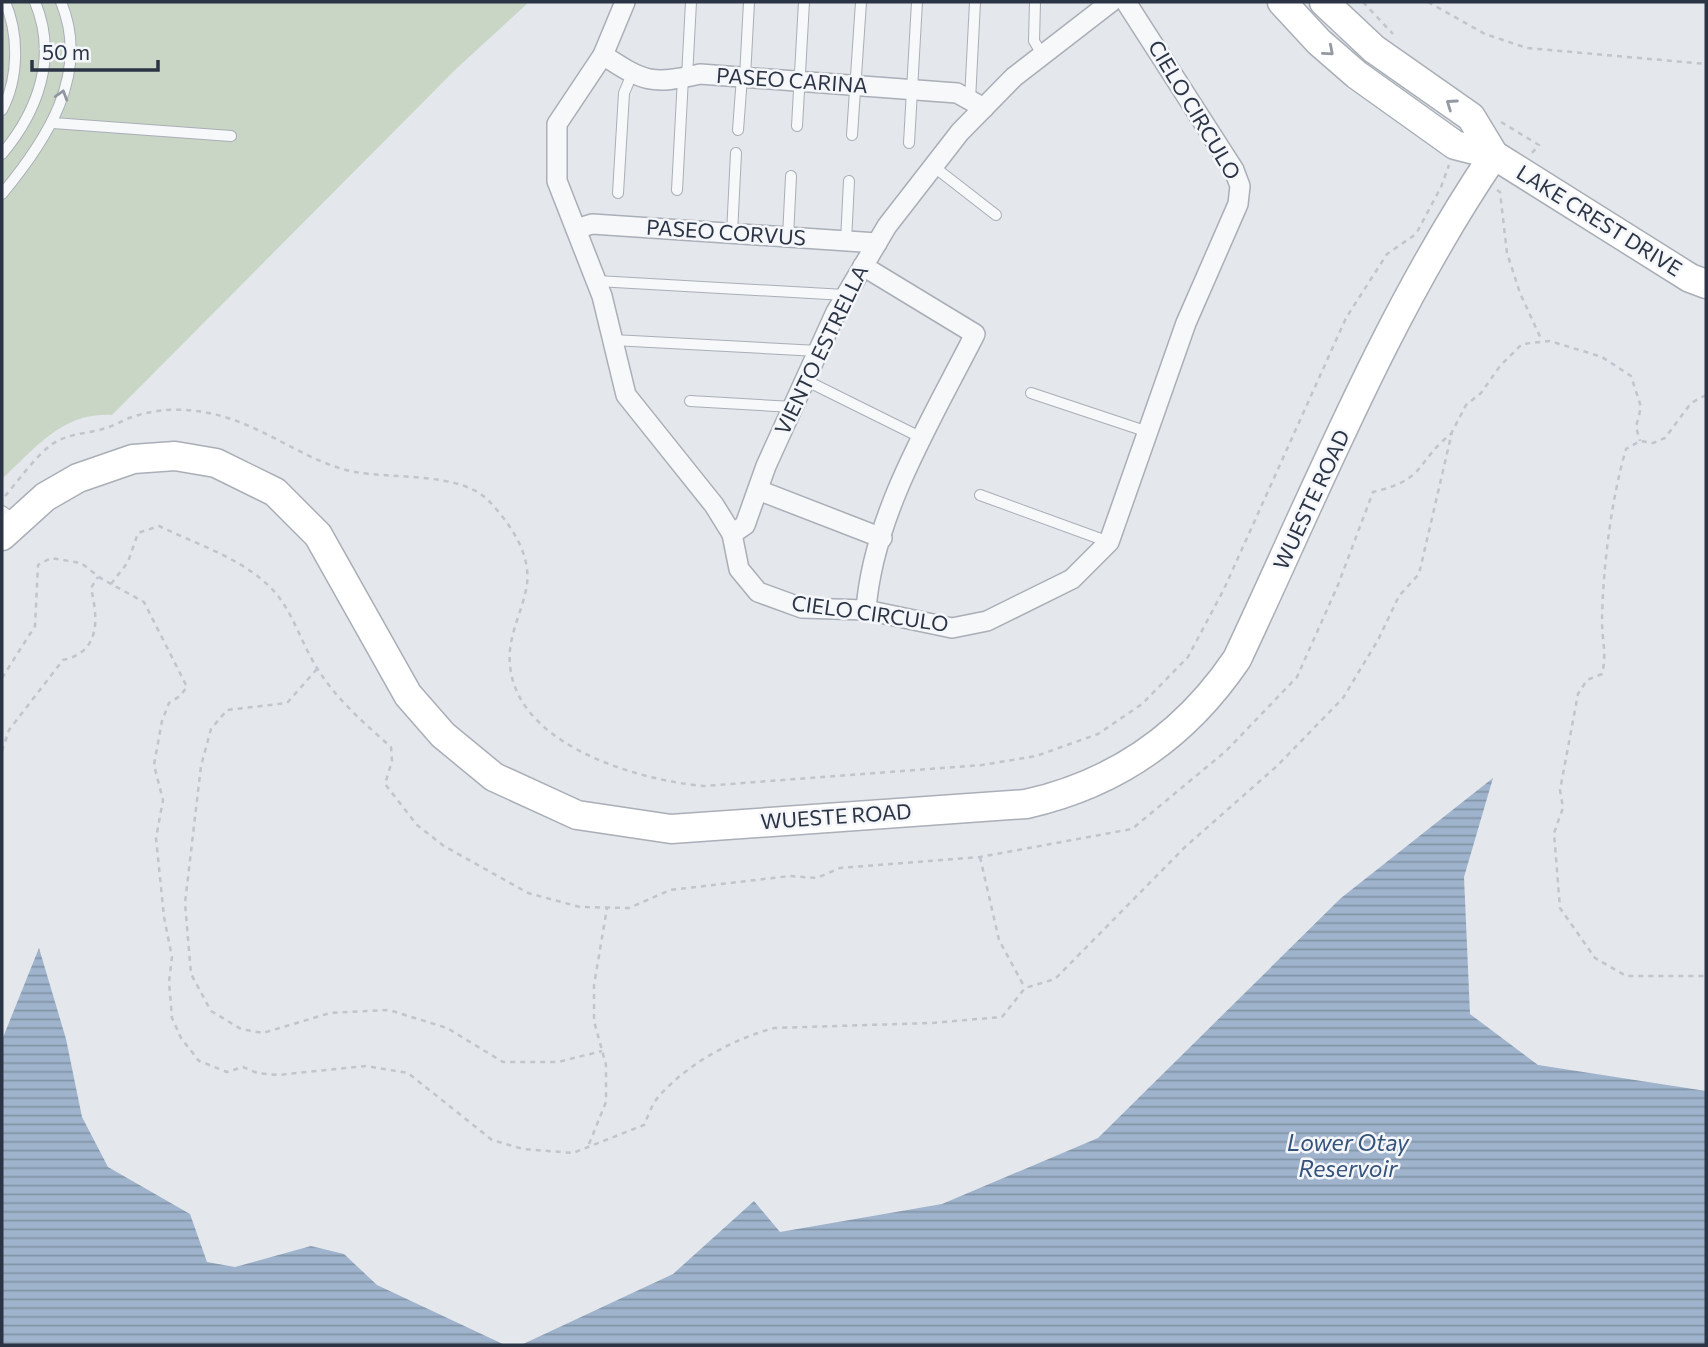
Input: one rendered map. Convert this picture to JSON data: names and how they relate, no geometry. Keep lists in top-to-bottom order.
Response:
{
  "streets": {
    "street": [
      "PASEO CARINA",
      "CIELO CIRCULO",
      "LAKE CREST DRIVE",
      "PASEO CORVUS",
      "VIENTO ESTRELLA",
      "WUESTE ROAD"
    ]
  },
  "crossings": [
    ["PASEO CARINA", "CIELO CIRCULO"],
    ["PASEO CARINA", "VIENTO ESTRELLA"],
    ["CIELO CIRCULO", "PASEO CORVUS"],
    ["CIELO CIRCULO", "VIENTO ESTRELLA"],
    ["LAKE CREST DRIVE", "WUESTE ROAD"],
    ["PASEO CORVUS", "VIENTO ESTRELLA"]
  ],
  "water": ["Lower Otay Reservoir"],
  "scale_bar": "50 m"
}
